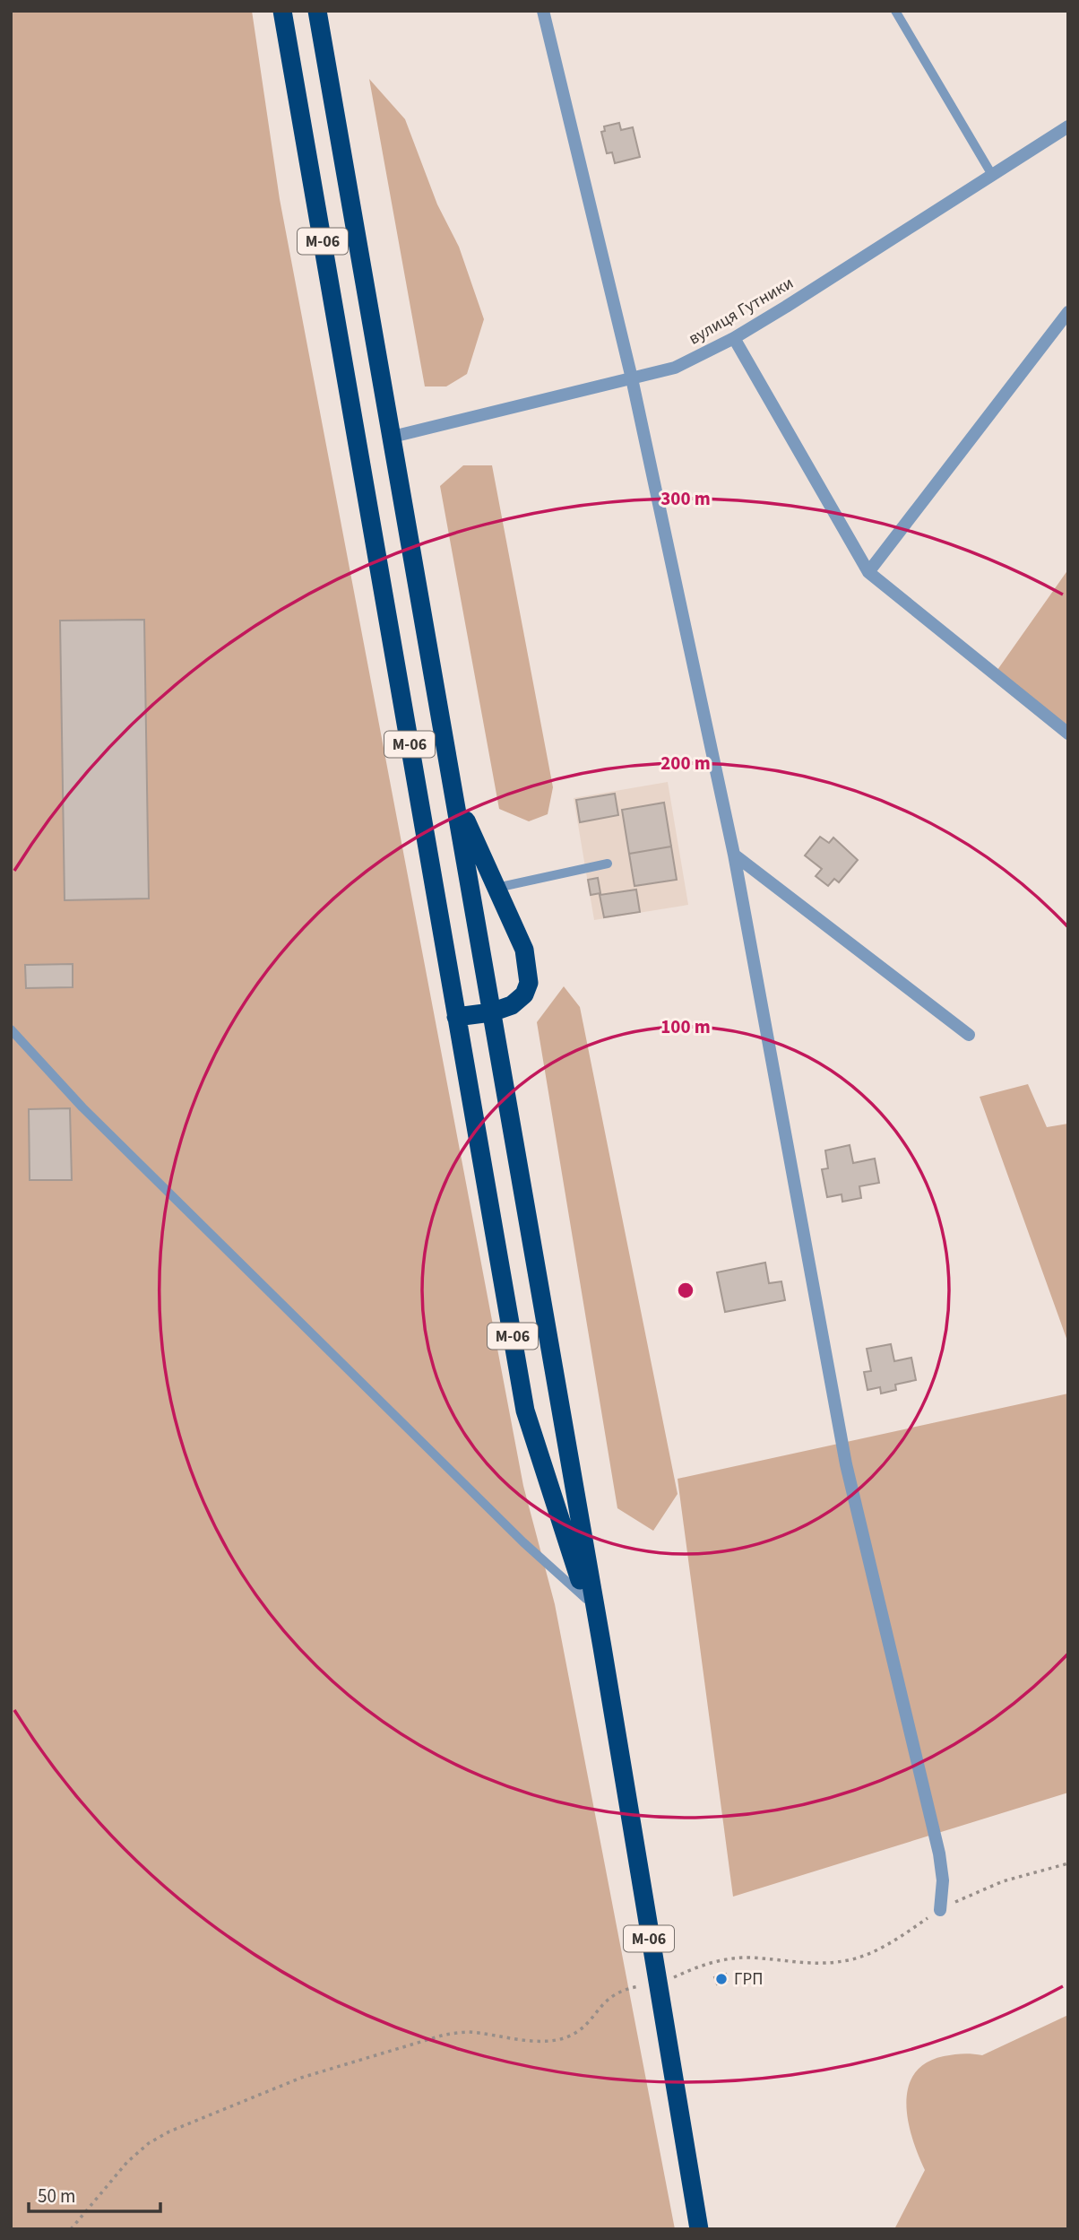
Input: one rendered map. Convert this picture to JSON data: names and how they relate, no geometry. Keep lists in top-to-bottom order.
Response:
{
  "streets": {
    "highway": ["М-06"],
    "street": ["вулиця Гутники"]
  },
  "crossings": [
    ["М-06", "вулиця Гутники"]
  ],
  "places": ["ГРП"],
  "scale_bar": "50 m",
  "rings": ["300 m", "200 m", "100 m"]
}
